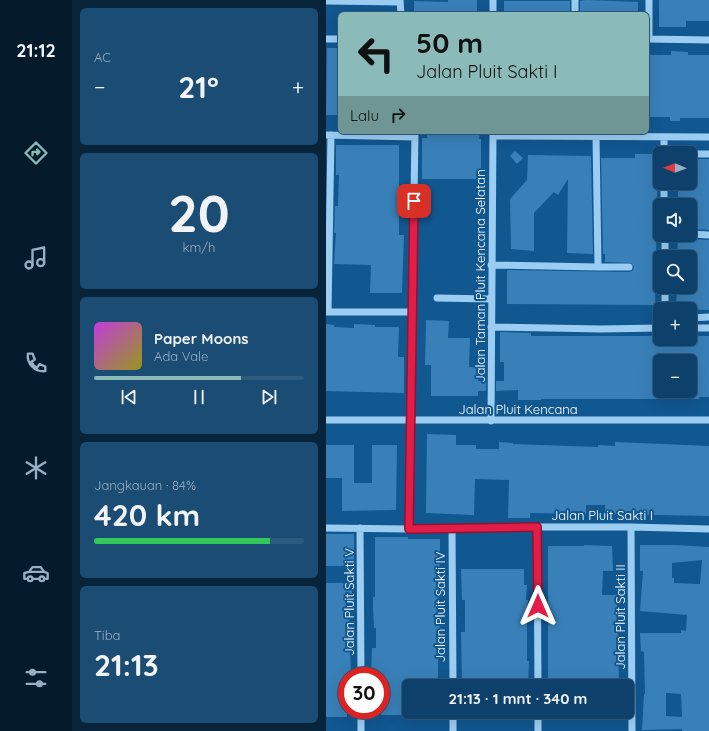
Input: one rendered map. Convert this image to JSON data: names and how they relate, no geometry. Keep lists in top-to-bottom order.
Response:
{
  "streets": {
    "street": [
      "Jalan Taman Pluit Kencana Selatan",
      "Jalan Pluit Kencana",
      "Jalan Pluit Sakti I",
      "Jalan Pluit Sakti V",
      "Jalan Pluit Sakti IV",
      "Jalan Pluit Sakti II"
    ]
  },
  "crossings": [
    ["Jalan Taman Pluit Kencana Selatan", "Jalan Pluit Kencana"],
    ["Jalan Pluit Sakti I", "Jalan Pluit Sakti V"],
    ["Jalan Pluit Sakti I", "Jalan Pluit Sakti IV"],
    ["Jalan Pluit Sakti I", "Jalan Pluit Sakti II"]
  ],
  "north": "left",
  "page": {
    "tabs": "21:12",
    "tile": [
      "AC",
      ["20", "km/h"],
      ["Jangkauan · 84%", "420 km"],
      ["Tiba", "21:13"]
    ],
    "turn": ["50 m", "Jalan Pluit Sakti I"],
    "heat": ["−", "21°", "+"],
    "then": "Lalu",
    "map_buttons": ["+", "−"],
    "song": ["Paper Moons", "Ada Vale"],
    "limit": "30",
    "trip": "21:13 · 1 mnt · 340 m"
  }
}
